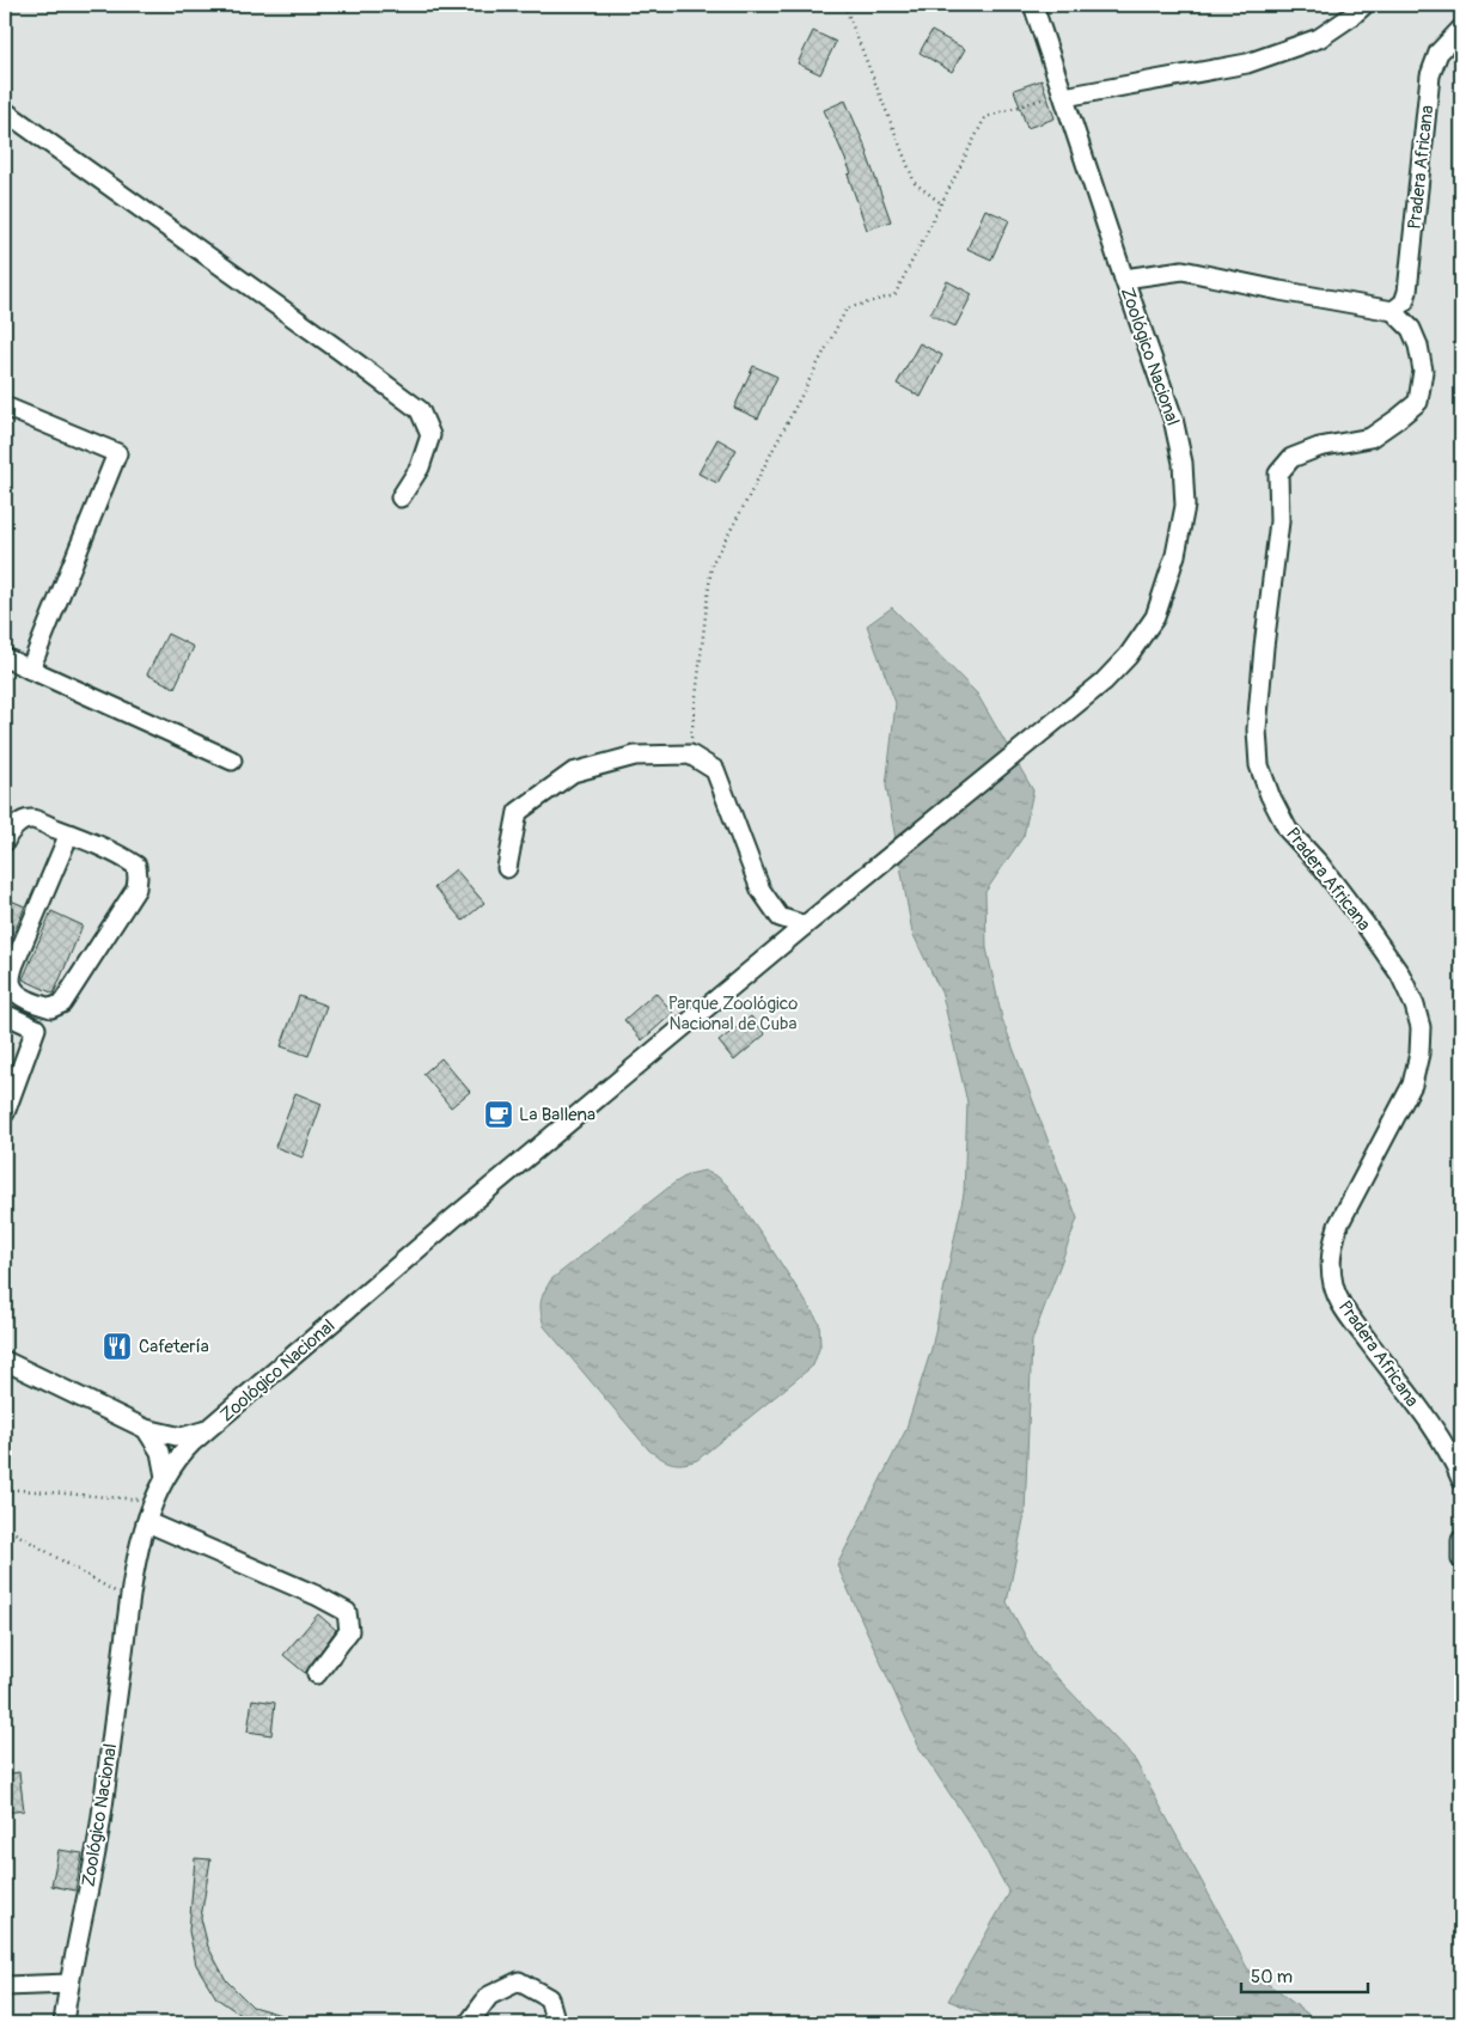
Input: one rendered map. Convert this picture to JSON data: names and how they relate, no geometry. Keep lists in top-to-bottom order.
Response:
{
  "streets": {
    "street": ["Pradera Africana", "Zoológico Nacional"]
  },
  "parks": ["Parque Zoológico Nacional de Cuba"],
  "places": {
    "cafe": ["La Ballena"],
    "restaurant": ["Cafetería"]
  },
  "scale_bar": "50 m"
}
